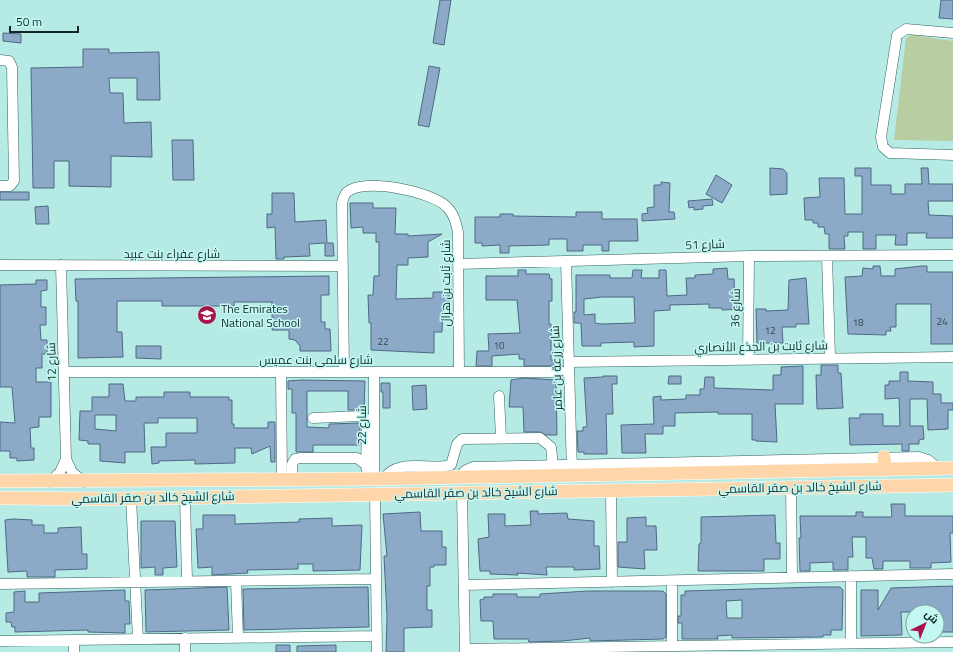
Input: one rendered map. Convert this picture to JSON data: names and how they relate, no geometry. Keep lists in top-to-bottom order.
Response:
{
  "streets": {
    "main road": ["شارع الشيخ خالد بن صقر القاسمي"],
    "street": [
      "شارع 51",
      "شارع عفراء بنت عبيد",
      "شارع ثابت بن هزال",
      "شارع 36",
      "شارع ثابت بن الجذع الأنصاري",
      "شارع سلمى بنت عميس",
      "شارع 12",
      "شارع زرعة بن عامر",
      "شارع 22"
    ]
  },
  "crossings": [
    ["شارع 51", "شارع ثابت بن هزال"],
    ["شارع 51", "شارع 36"],
    ["شارع 51", "شارع زرعة بن عامر"],
    ["شارع عفراء بنت عبيد", "شارع ثابت بن هزال"],
    ["شارع عفراء بنت عبيد", "شارع 12"],
    ["شارع ثابت بن هزال", "شارع سلمى بنت عميس"],
    ["شارع 36", "شارع ثابت بن الجذع الأنصاري"],
    ["شارع ثابت بن الجذع الأنصاري", "شارع سلمى بنت عميس"],
    ["شارع ثابت بن الجذع الأنصاري", "شارع زرعة بن عامر"],
    ["شارع سلمى بنت عميس", "شارع 12"],
    ["شارع سلمى بنت عميس", "شارع زرعة بن عامر"],
    ["شارع سلمى بنت عميس", "شارع 22"],
    ["شارع زرعة بن عامر", "شارع الشيخ خالد بن صقر القاسمي"],
    ["شارع 22", "شارع الشيخ خالد بن صقر القاسمي"]
  ],
  "places": {
    "school or university": ["The Emirates National School"]
  },
  "house_numbers": [
    "24",
    "18",
    "12",
    "22",
    "10"
  ],
  "scale_bar": "50 m",
  "north": "top right"
}
